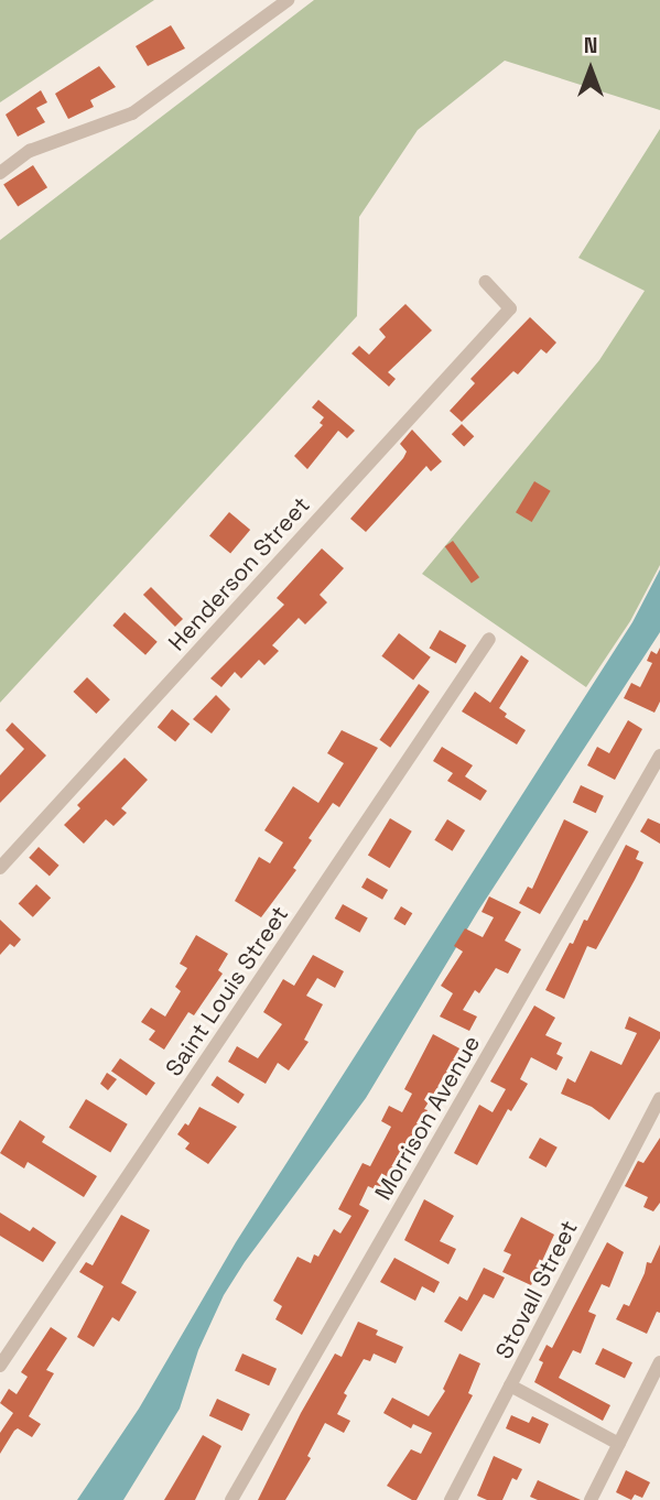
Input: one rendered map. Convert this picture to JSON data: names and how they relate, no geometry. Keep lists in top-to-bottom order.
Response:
{
  "streets": {
    "street": [
      "Henderson Street",
      "Saint Louis Street",
      "Morrison Avenue",
      "Stovall Street"
    ]
  },
  "north": "top"
}
